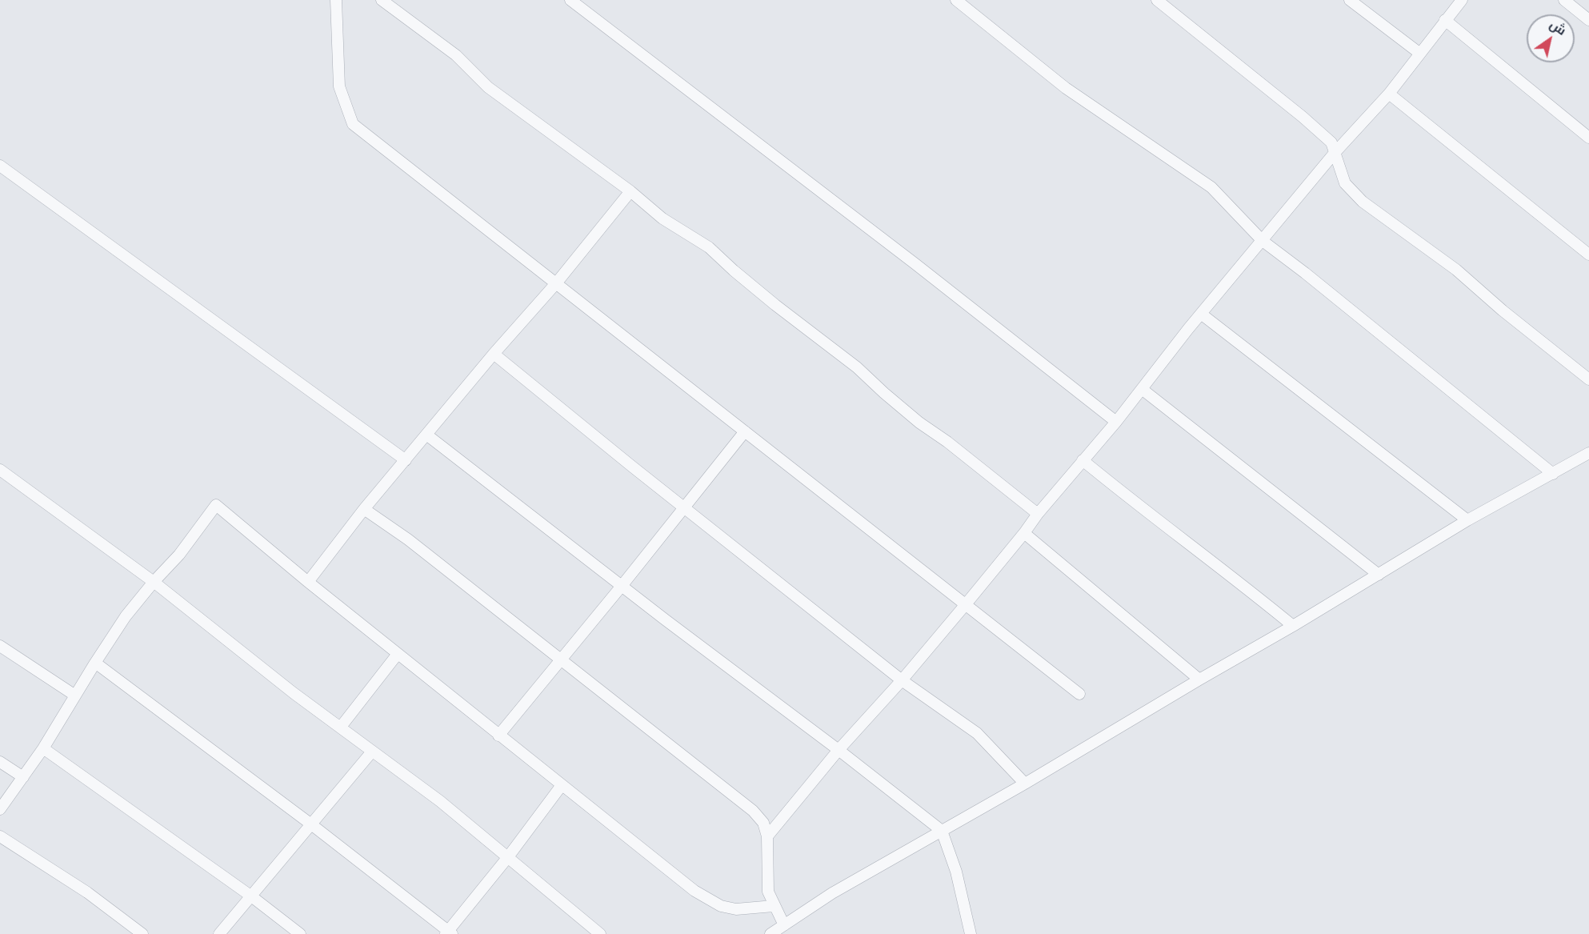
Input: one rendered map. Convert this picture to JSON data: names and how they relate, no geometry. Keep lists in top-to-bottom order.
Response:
{
  "north": "top right"
}
